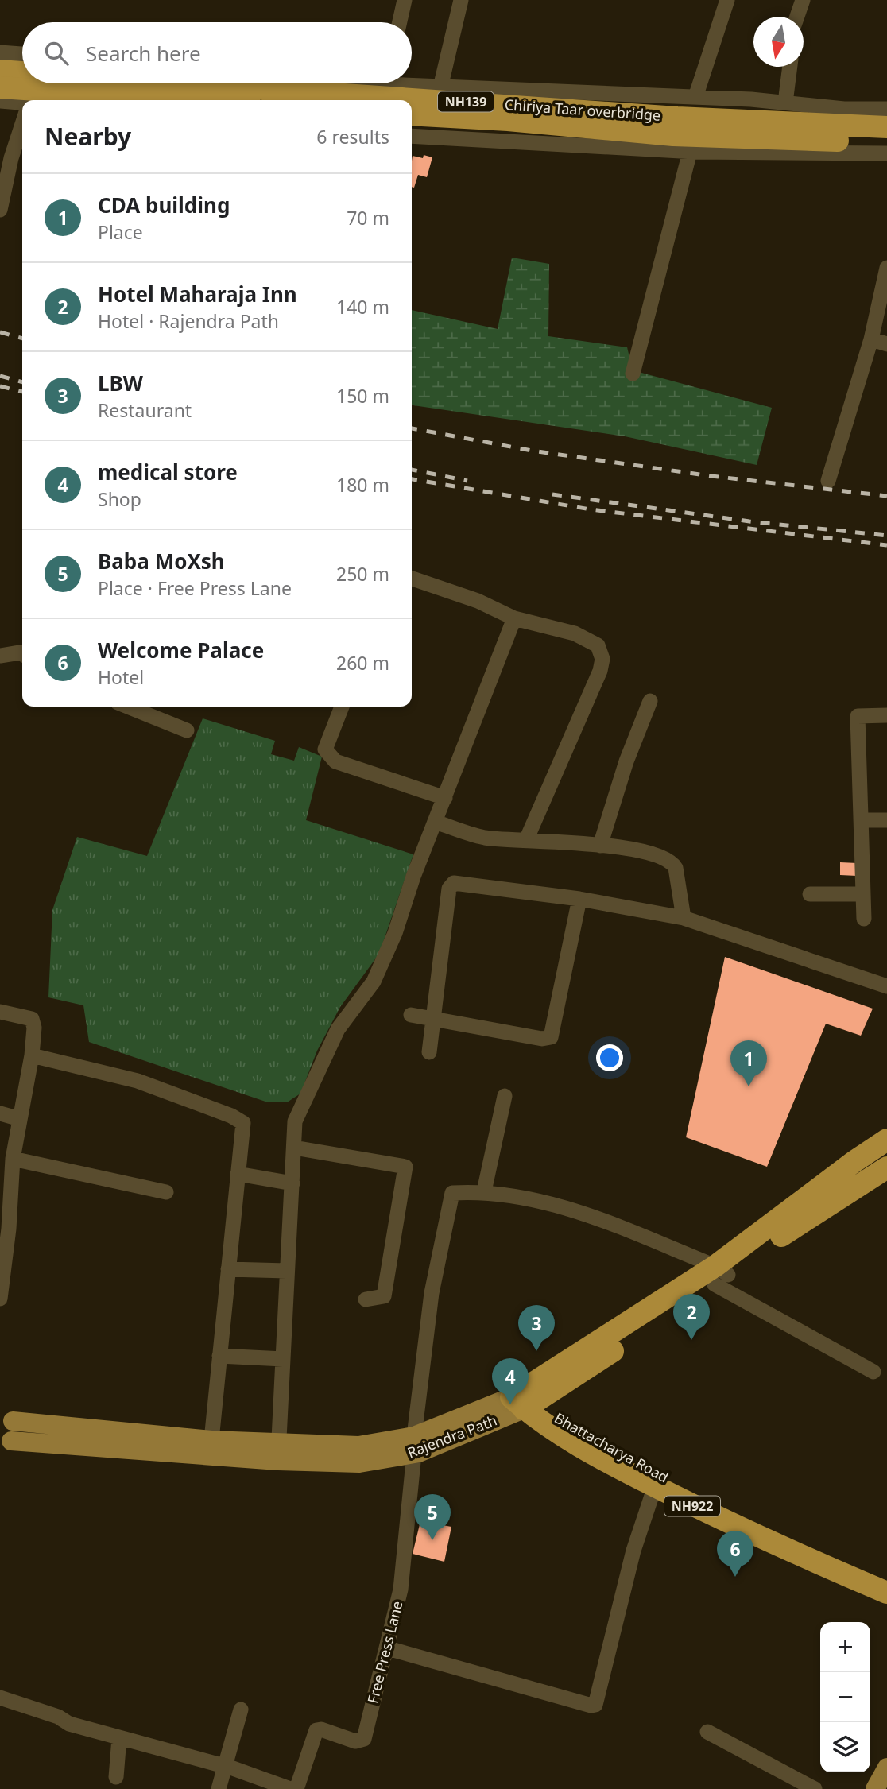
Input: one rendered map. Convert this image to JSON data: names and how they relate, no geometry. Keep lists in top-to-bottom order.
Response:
{
  "streets": {
    "highway": [
      "NH139",
      "Chiriya Taar overbridge",
      "Rajendra Path",
      "Bhattacharya Road",
      "NH922"
    ],
    "street": ["Free Press Lane"]
  },
  "crossings": [
    ["Rajendra Path", "Bhattacharya Road"],
    ["Rajendra Path", "Free Press Lane"]
  ],
  "north": "bottom",
  "page": {
    "search": "Search here",
    "heading": ["Nearby", "6 results"],
    "list": [
      {
        "mark": "1",
        "name": "CDA building",
        "note": "Place",
        "value": "70 m"
      },
      {
        "mark": "2",
        "name": "Hotel Maharaja Inn",
        "note": "Hotel · Rajendra Path",
        "value": "140 m"
      },
      {
        "mark": "3",
        "name": "LBW",
        "note": "Restaurant",
        "value": "150 m"
      },
      {
        "mark": "4",
        "name": "medical store",
        "note": "Shop",
        "value": "180 m"
      },
      {
        "mark": "5",
        "name": "Baba MoXsh",
        "note": "Place · Free Press Lane",
        "value": "250 m"
      },
      {
        "mark": "6",
        "name": "Welcome Palace",
        "note": "Hotel",
        "value": "260 m"
      }
    ],
    "pins": [
      "1",
      "2",
      "3",
      "4",
      "5",
      "6"
    ],
    "map_buttons": ["+", "−"]
  }
}
